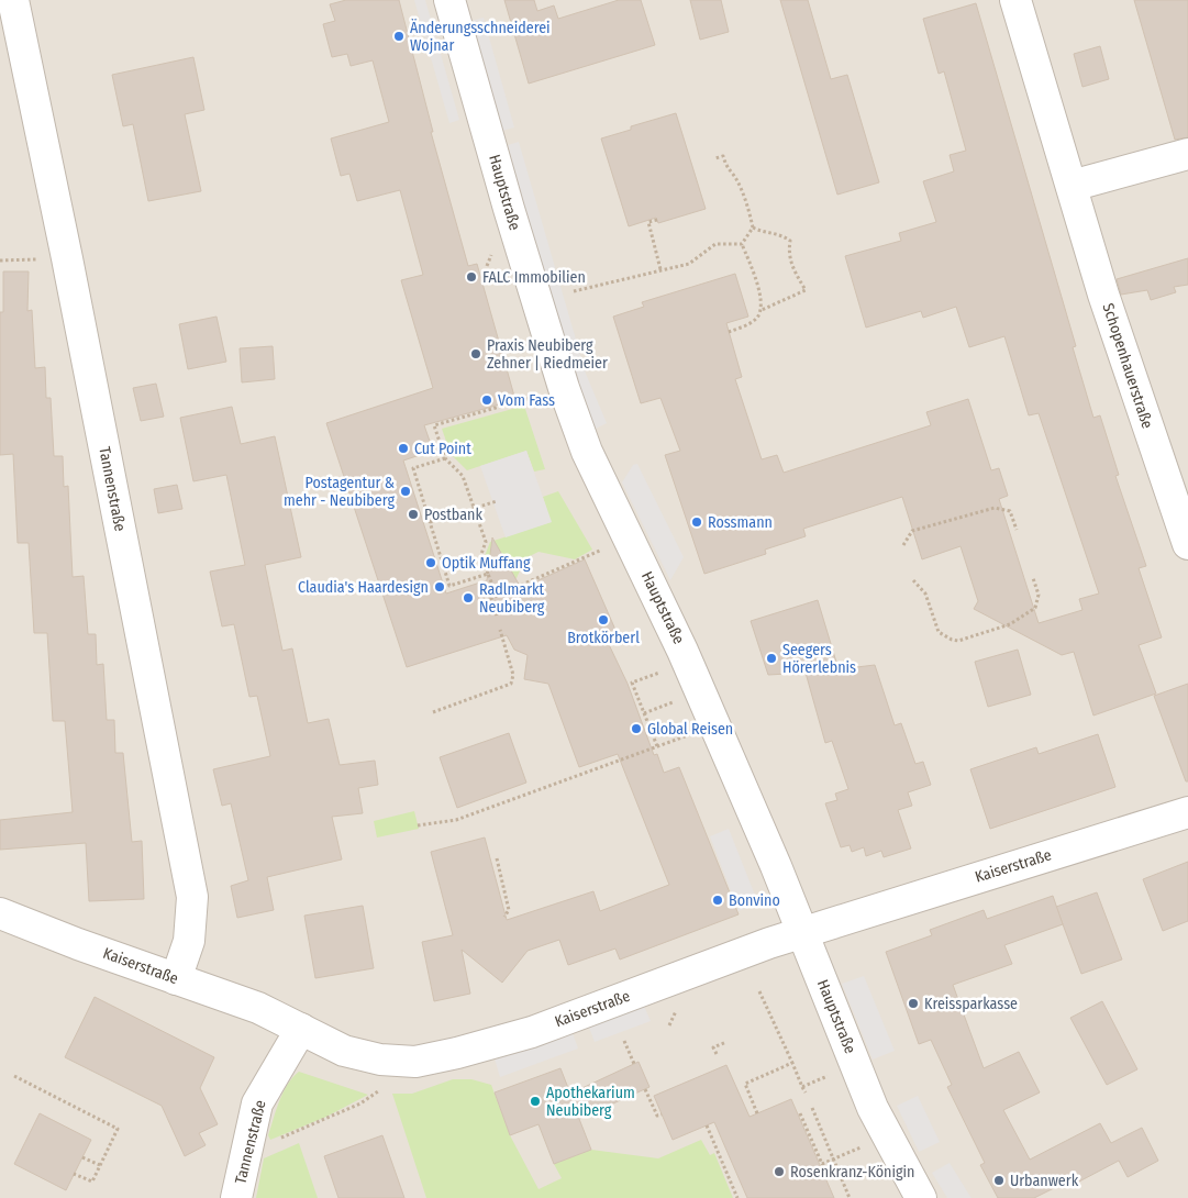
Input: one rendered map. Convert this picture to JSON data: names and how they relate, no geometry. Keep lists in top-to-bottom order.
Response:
{
  "streets": {
    "street": [
      "Hauptstraße",
      "Schopenhauerstraße",
      "Tannenstraße",
      "Kaiserstraße"
    ]
  },
  "crossings": [
    ["Hauptstraße", "Kaiserstraße"],
    ["Tannenstraße", "Kaiserstraße"]
  ],
  "places": [
    "Änderungsschneiderei Wojnar",
    "FALC Immobilien",
    "Praxis Neubiberg Zehner | Riedmeier",
    "Vom Fass",
    "Cut Point",
    "Postagentur & mehr - Neubiberg",
    "Postbank",
    "Rossmann",
    "Optik Muffang",
    "Claudia's Haardesign",
    "Radlmarkt Neubiberg",
    "Brotkörberl",
    "Seegers Hörerlebnis",
    "Global Reisen",
    "Bonvino",
    "Kreissparkasse",
    "Apothekarium Neubiberg",
    "Rosenkranz-Königin",
    "Urbanwerk"
  ]
}
